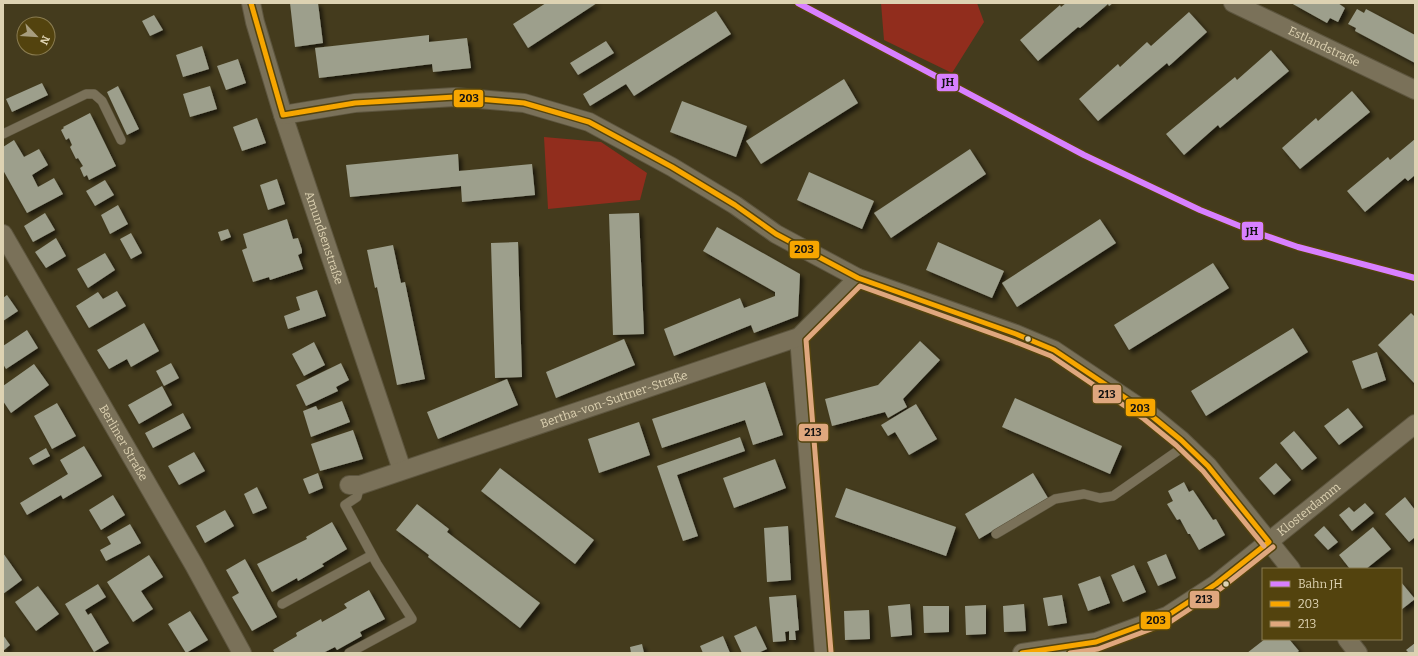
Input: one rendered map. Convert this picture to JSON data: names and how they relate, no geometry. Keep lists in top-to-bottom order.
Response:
{
  "streets": {
    "street": [
      "Estlandstraße",
      "Amundsenstraße",
      "Bertha-von-Suttner-Straße",
      "Berliner Straße",
      "Klosterdamm"
    ]
  },
  "crossings": [
    ["Amundsenstraße", "Bertha-von-Suttner-Straße"]
  ],
  "lines": ["rail line JH", "transit line 203", "transit line 213"],
  "legend": ["Bahn JH", "203", "213"],
  "north": "bottom right"
}
